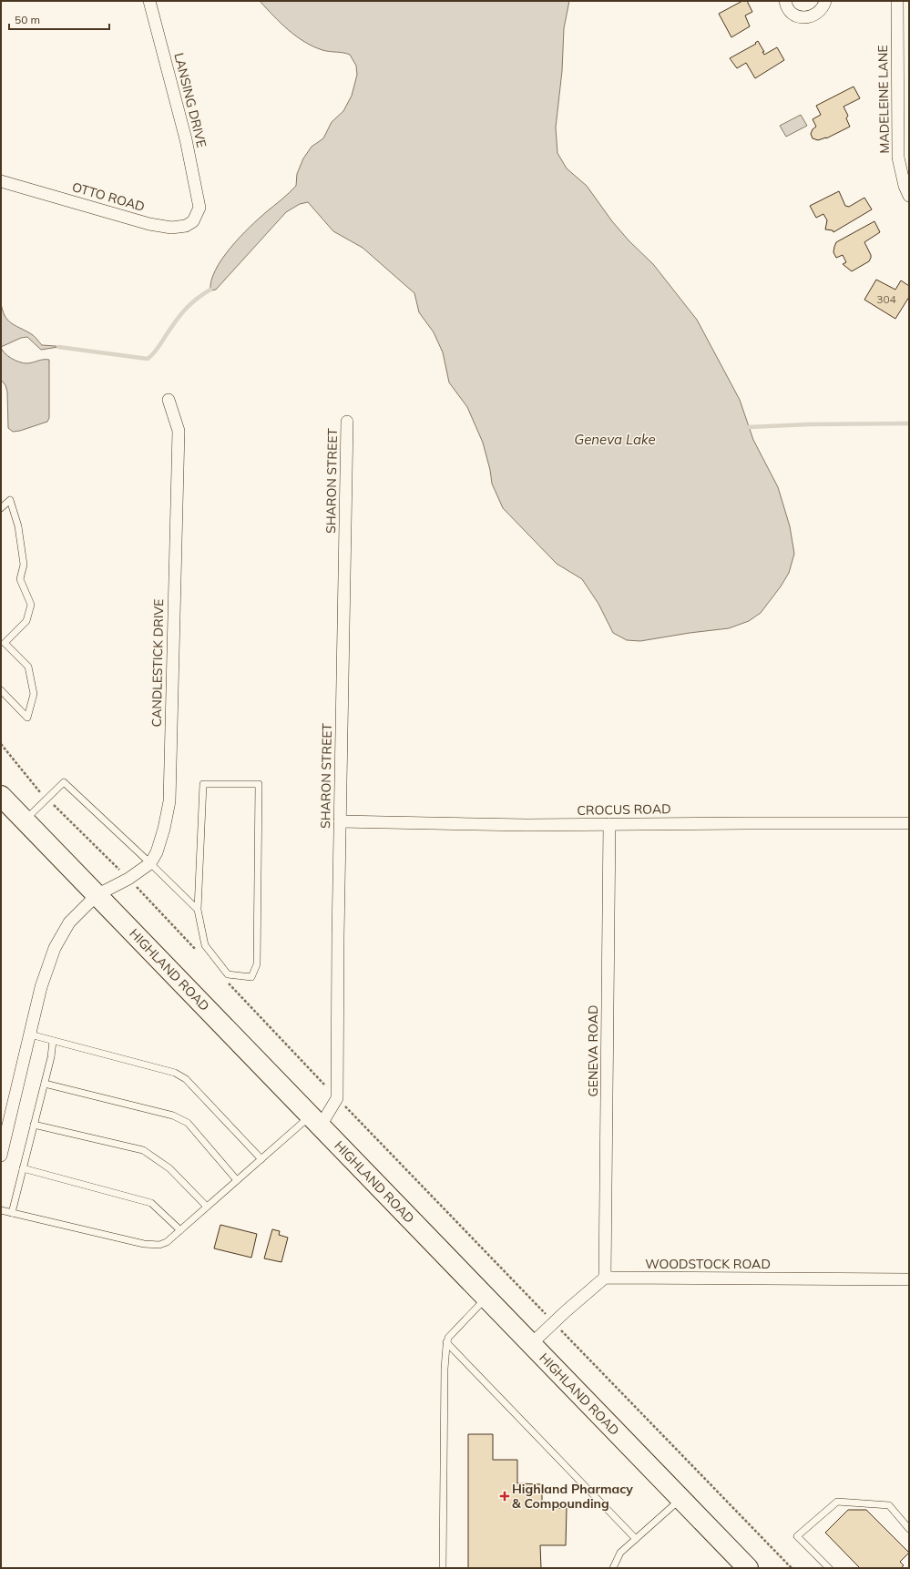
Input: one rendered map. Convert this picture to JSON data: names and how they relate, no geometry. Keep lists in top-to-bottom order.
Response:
{
  "streets": {
    "highway": ["HIGHLAND ROAD"],
    "street": [
      "MADELEINE LANE",
      "LANSING DRIVE",
      "OTTO ROAD",
      "SHARON STREET",
      "CANDLESTICK DRIVE",
      "CROCUS ROAD",
      "GENEVA ROAD",
      "WOODSTOCK ROAD"
    ]
  },
  "crossings": [
    ["LANSING DRIVE", "OTTO ROAD"],
    ["SHARON STREET", "CROCUS ROAD"],
    ["CANDLESTICK DRIVE", "HIGHLAND ROAD"],
    ["CROCUS ROAD", "GENEVA ROAD"],
    ["GENEVA ROAD", "WOODSTOCK ROAD"]
  ],
  "water": ["Geneva Lake"],
  "places": {
    "health": ["Highland Pharmacy & Compounding"]
  },
  "house_numbers": ["304"],
  "scale_bar": "50 m"
}
